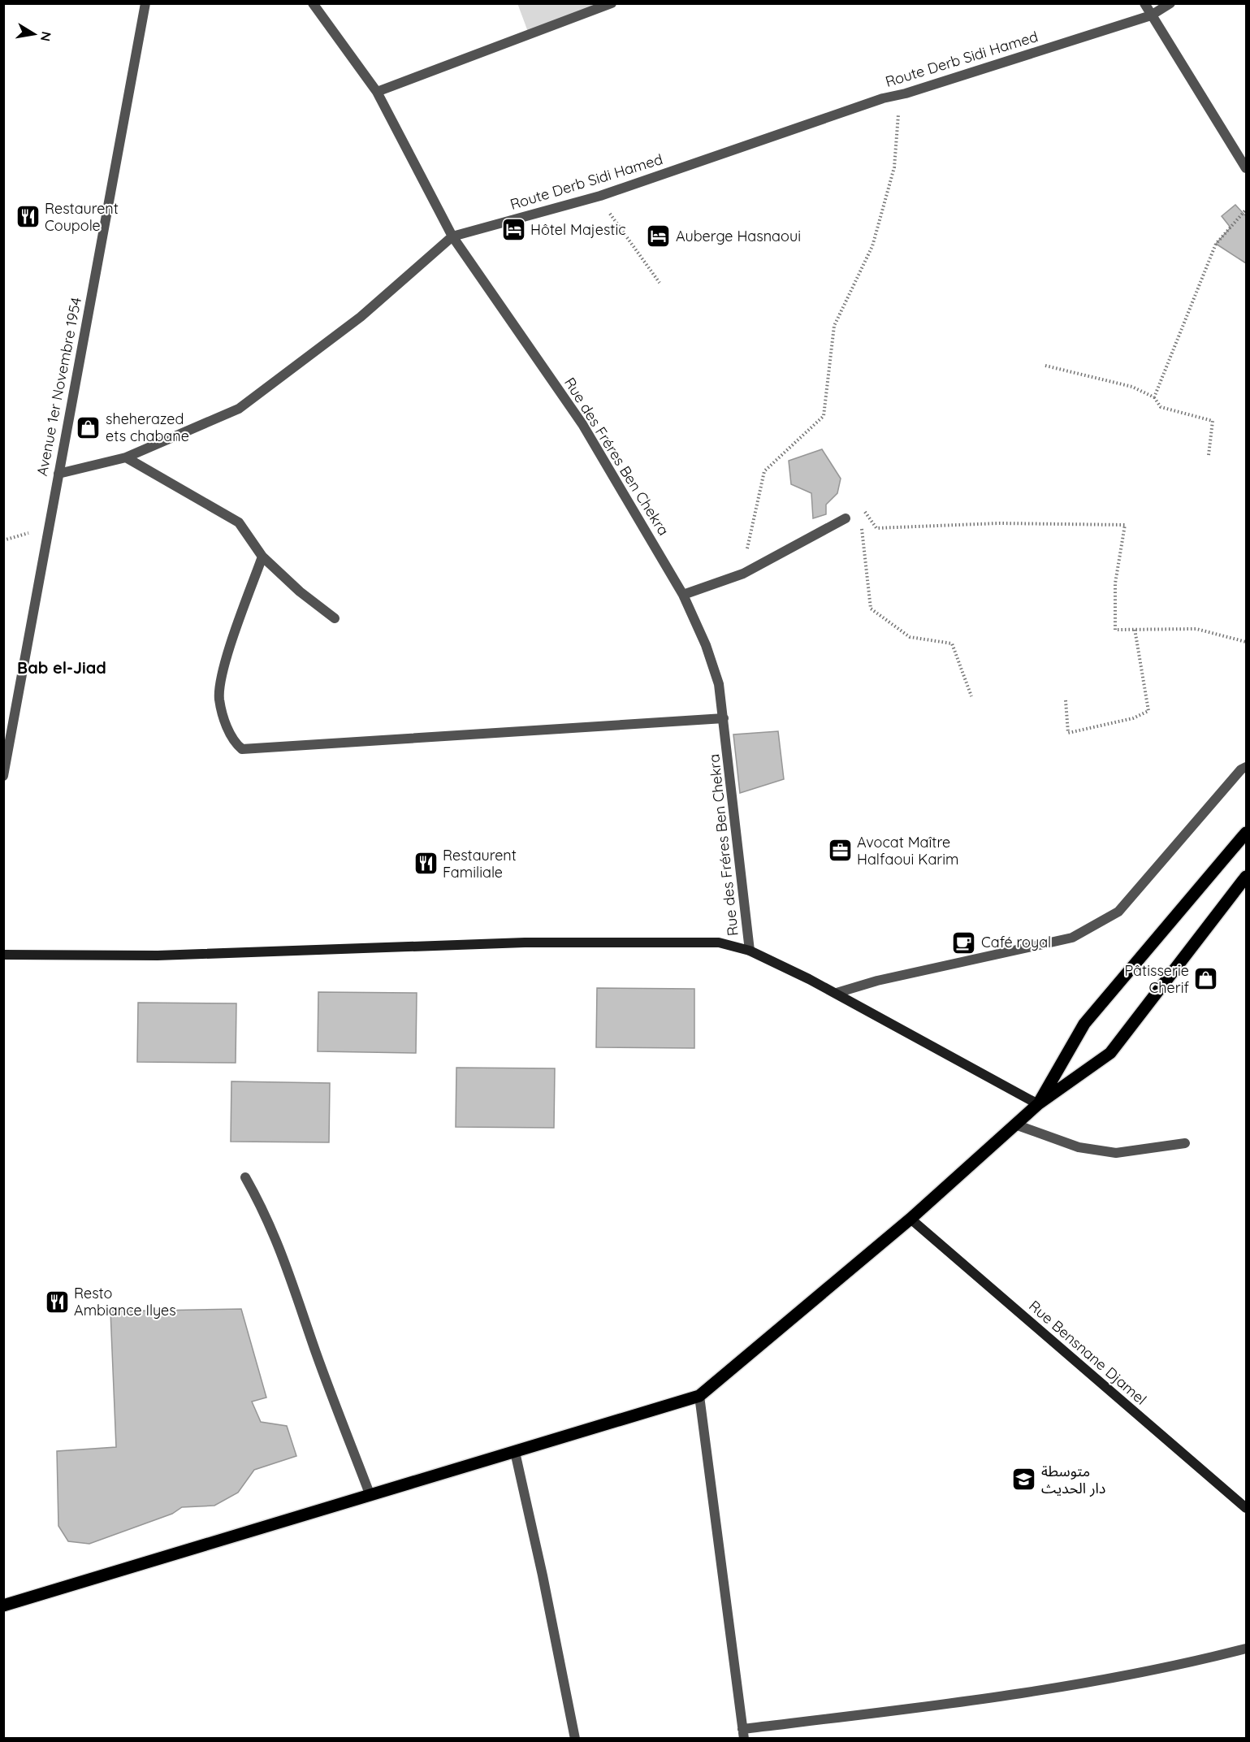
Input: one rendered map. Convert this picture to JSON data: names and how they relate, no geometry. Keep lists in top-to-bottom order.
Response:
{
  "streets": {
    "main road": ["Rue Bensnane Djamel"],
    "street": ["Route Derb Sidi Hamed", "Avenue 1er Novembre 1954", "Rue des Fréres Ben Chekra"]
  },
  "crossings": [
    ["Route Derb Sidi Hamed", "Avenue 1er Novembre 1954"],
    ["Route Derb Sidi Hamed", "Rue des Fréres Ben Chekra"]
  ],
  "districts": ["Bab el-Jiad"],
  "places": {
    "restaurant": ["Restaurent Coupole", "Restaurent Familiale", "Resto Ambiance Ilyes"],
    "hotel": ["Hôtel Majestic", "Auberge Hasnaoui"],
    "shop": ["sheherazed ets chabane", "Pâtisserie Cherif"],
    "office": ["Avocat Maître Halfaoui Karim"],
    "cafe": ["Café royal"],
    "school or university": ["متوسطة دار الحديث"]
  },
  "north": "right"
}
